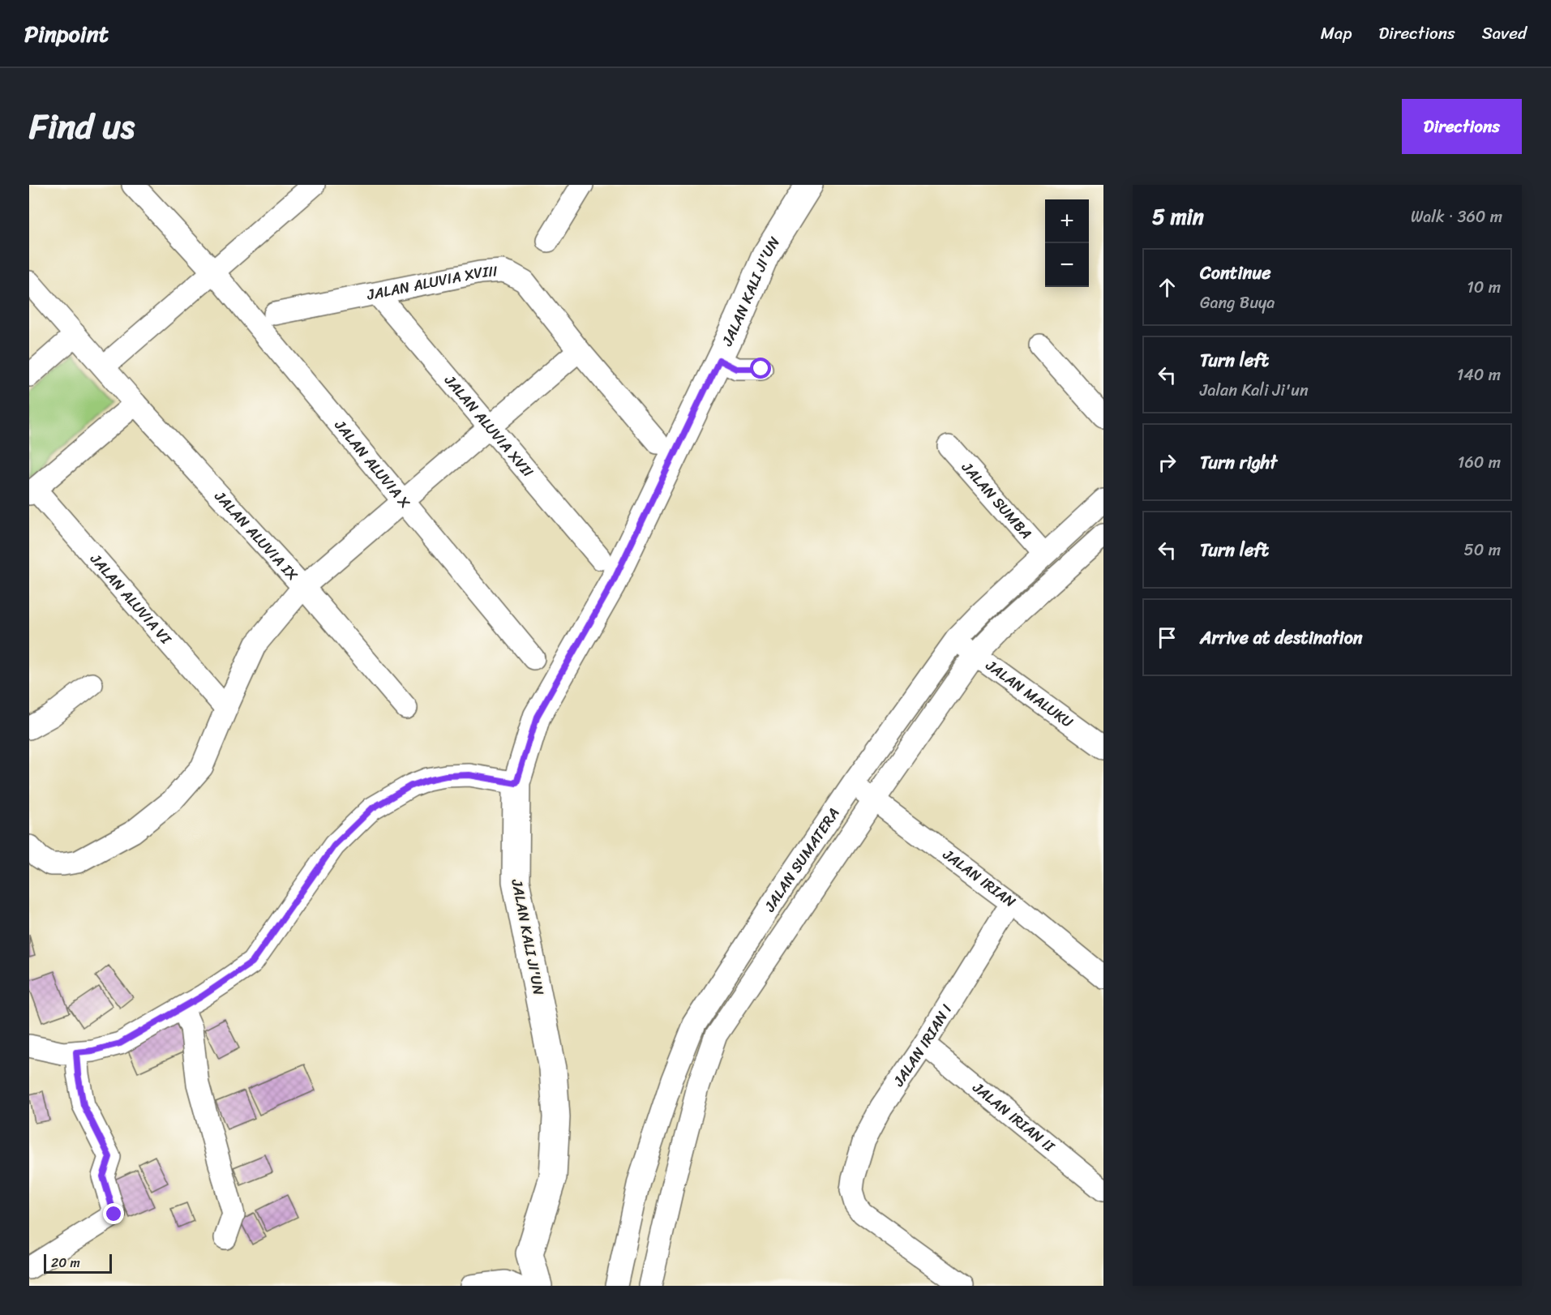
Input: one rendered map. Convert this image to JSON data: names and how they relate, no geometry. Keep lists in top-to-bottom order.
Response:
{
  "streets": {
    "street": [
      "JALAN ALUVIA XVIII",
      "JALAN KALI JI'UN",
      "JALAN ALUVIA XVII",
      "JALAN ALUVIA X",
      "JALAN SUMBA",
      "JALAN ALUVIA IX",
      "JALAN ALUVIA VI",
      "JALAN MALUKU",
      "JALAN SUMATERA",
      "JALAN IRIAN",
      "JALAN IRIAN I",
      "JALAN IRIAN II"
    ]
  },
  "crossings": [
    ["JALAN ALUVIA XVIII", "JALAN ALUVIA XVII"],
    ["JALAN SUMBA", "JALAN SUMATERA"],
    ["JALAN MALUKU", "JALAN SUMATERA"],
    ["JALAN SUMATERA", "JALAN IRIAN"],
    ["JALAN IRIAN", "JALAN IRIAN I"],
    ["JALAN IRIAN I", "JALAN IRIAN II"]
  ],
  "scale_bar": "20 m",
  "page": {
    "header": "Pinpoint",
    "nav": ["Map", "Directions", "Saved"],
    "title": "Find us",
    "buttons": "Directions",
    "heading": ["5 min", "Walk · 360 m"],
    "map_buttons": ["+", "−"],
    "list": [
      ["Continue", "Gang Buya", "10 m"],
      ["Turn left", "Jalan Kali Ji'un", "140 m"],
      ["Turn right", "160 m"],
      ["Turn left", "50 m"],
      "Arrive at destination"
    ],
    "scale": "20 m"
  }
}
